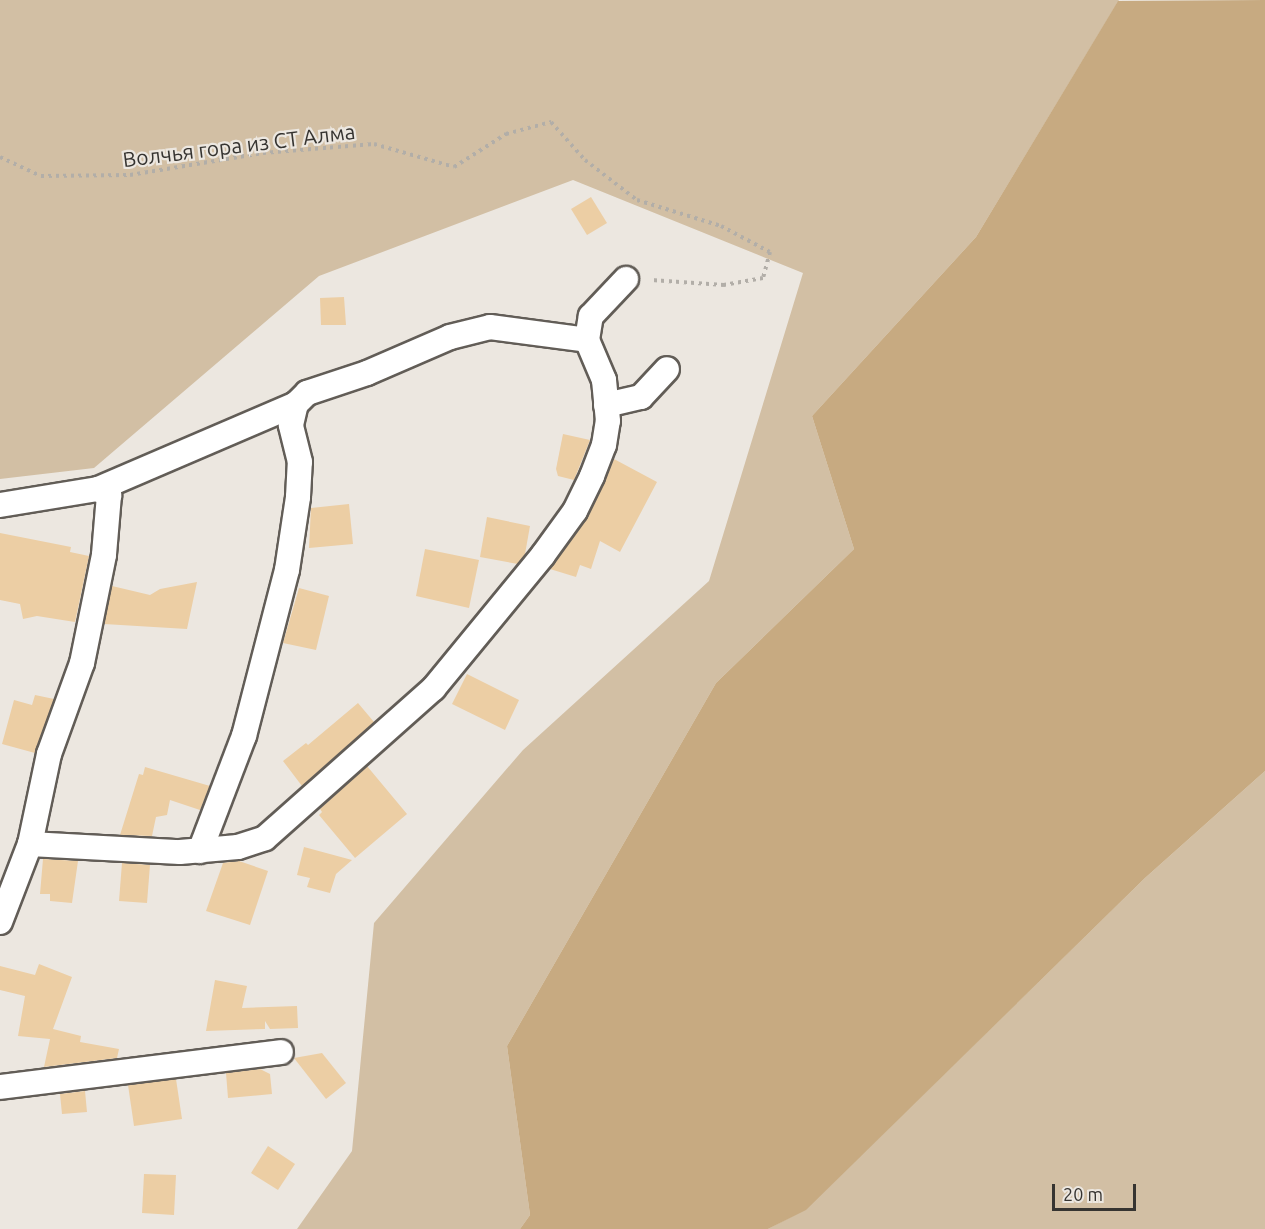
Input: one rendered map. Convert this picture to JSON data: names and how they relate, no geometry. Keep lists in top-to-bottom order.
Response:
{
  "streets": {
    "path": ["Волчья гора из СТ Алма"]
  },
  "scale_bar": "20 m"
}
